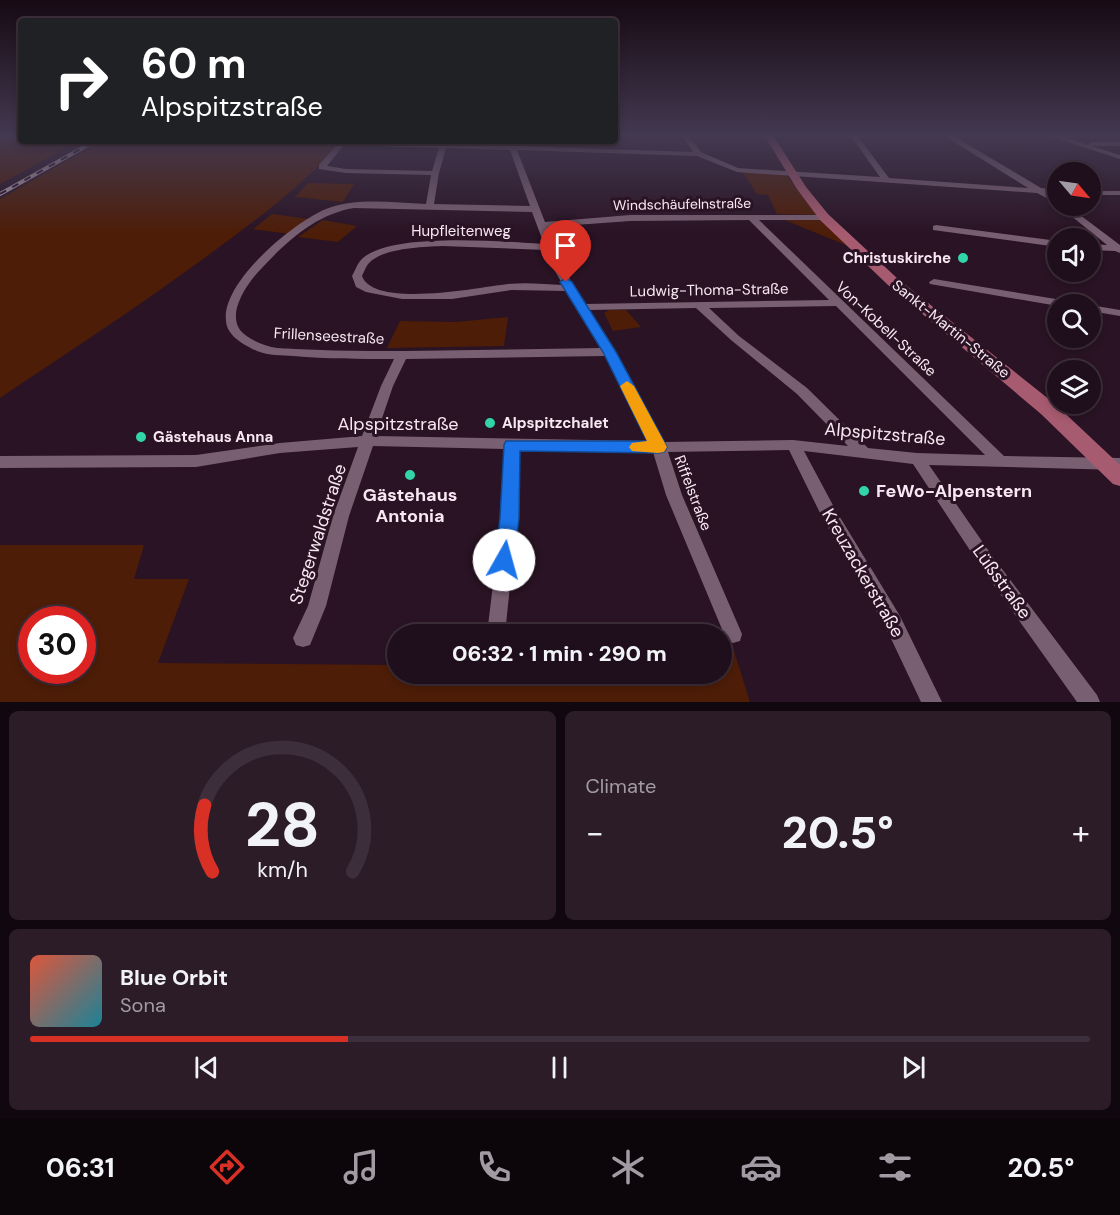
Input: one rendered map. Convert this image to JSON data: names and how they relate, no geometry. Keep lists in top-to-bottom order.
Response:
{
  "streets": {
    "main road": ["Sankt-Martin-Straße"],
    "street": [
      "Windschäufelnstraße",
      "Hupfleitenweg",
      "Ludwig-Thoma-Straße",
      "Von-Kobell-Straße",
      "Frillenseestraße",
      "Alpspitzstraße",
      "Riffelstraße",
      "Stegerwaldstraße",
      "Kreuzackerstraße",
      "Lüßstraße"
    ]
  },
  "crossings": [
    ["Windschäufelnstraße", "Von-Kobell-Straße"],
    ["Windschäufelnstraße", "Sankt-Martin-Straße"],
    ["Windschäufelnstraße", "Riffelstraße"],
    ["Hupfleitenweg", "Riffelstraße"],
    ["Ludwig-Thoma-Straße", "Von-Kobell-Straße"],
    ["Ludwig-Thoma-Straße", "Riffelstraße"],
    ["Von-Kobell-Straße", "Alpspitzstraße"],
    ["Sankt-Martin-Straße", "Alpspitzstraße"],
    ["Frillenseestraße", "Alpspitzstraße"],
    ["Frillenseestraße", "Riffelstraße"],
    ["Frillenseestraße", "Stegerwaldstraße"],
    ["Alpspitzstraße", "Riffelstraße"],
    ["Alpspitzstraße", "Stegerwaldstraße"],
    ["Alpspitzstraße", "Kreuzackerstraße"],
    ["Alpspitzstraße", "Lüßstraße"]
  ],
  "places": [
    "Christuskirche",
    "Alpspitzchalet",
    "Gästehaus Anna",
    "Gästehaus Antonia",
    "FeWo-Alpenstern"
  ],
  "north": "bottom right",
  "page": {
    "turn": ["60 m", "Alpspitzstraße"],
    "limit": "30",
    "trip": "06:32 · 1 min · 290 m",
    "tile": "Climate",
    "heat": ["−", "20.5°", "+"],
    "song": ["Blue Orbit", "Sona"],
    "tabs": ["06:31", "20.5°"],
    "gauge": ["28", "km/h"]
  }
}
